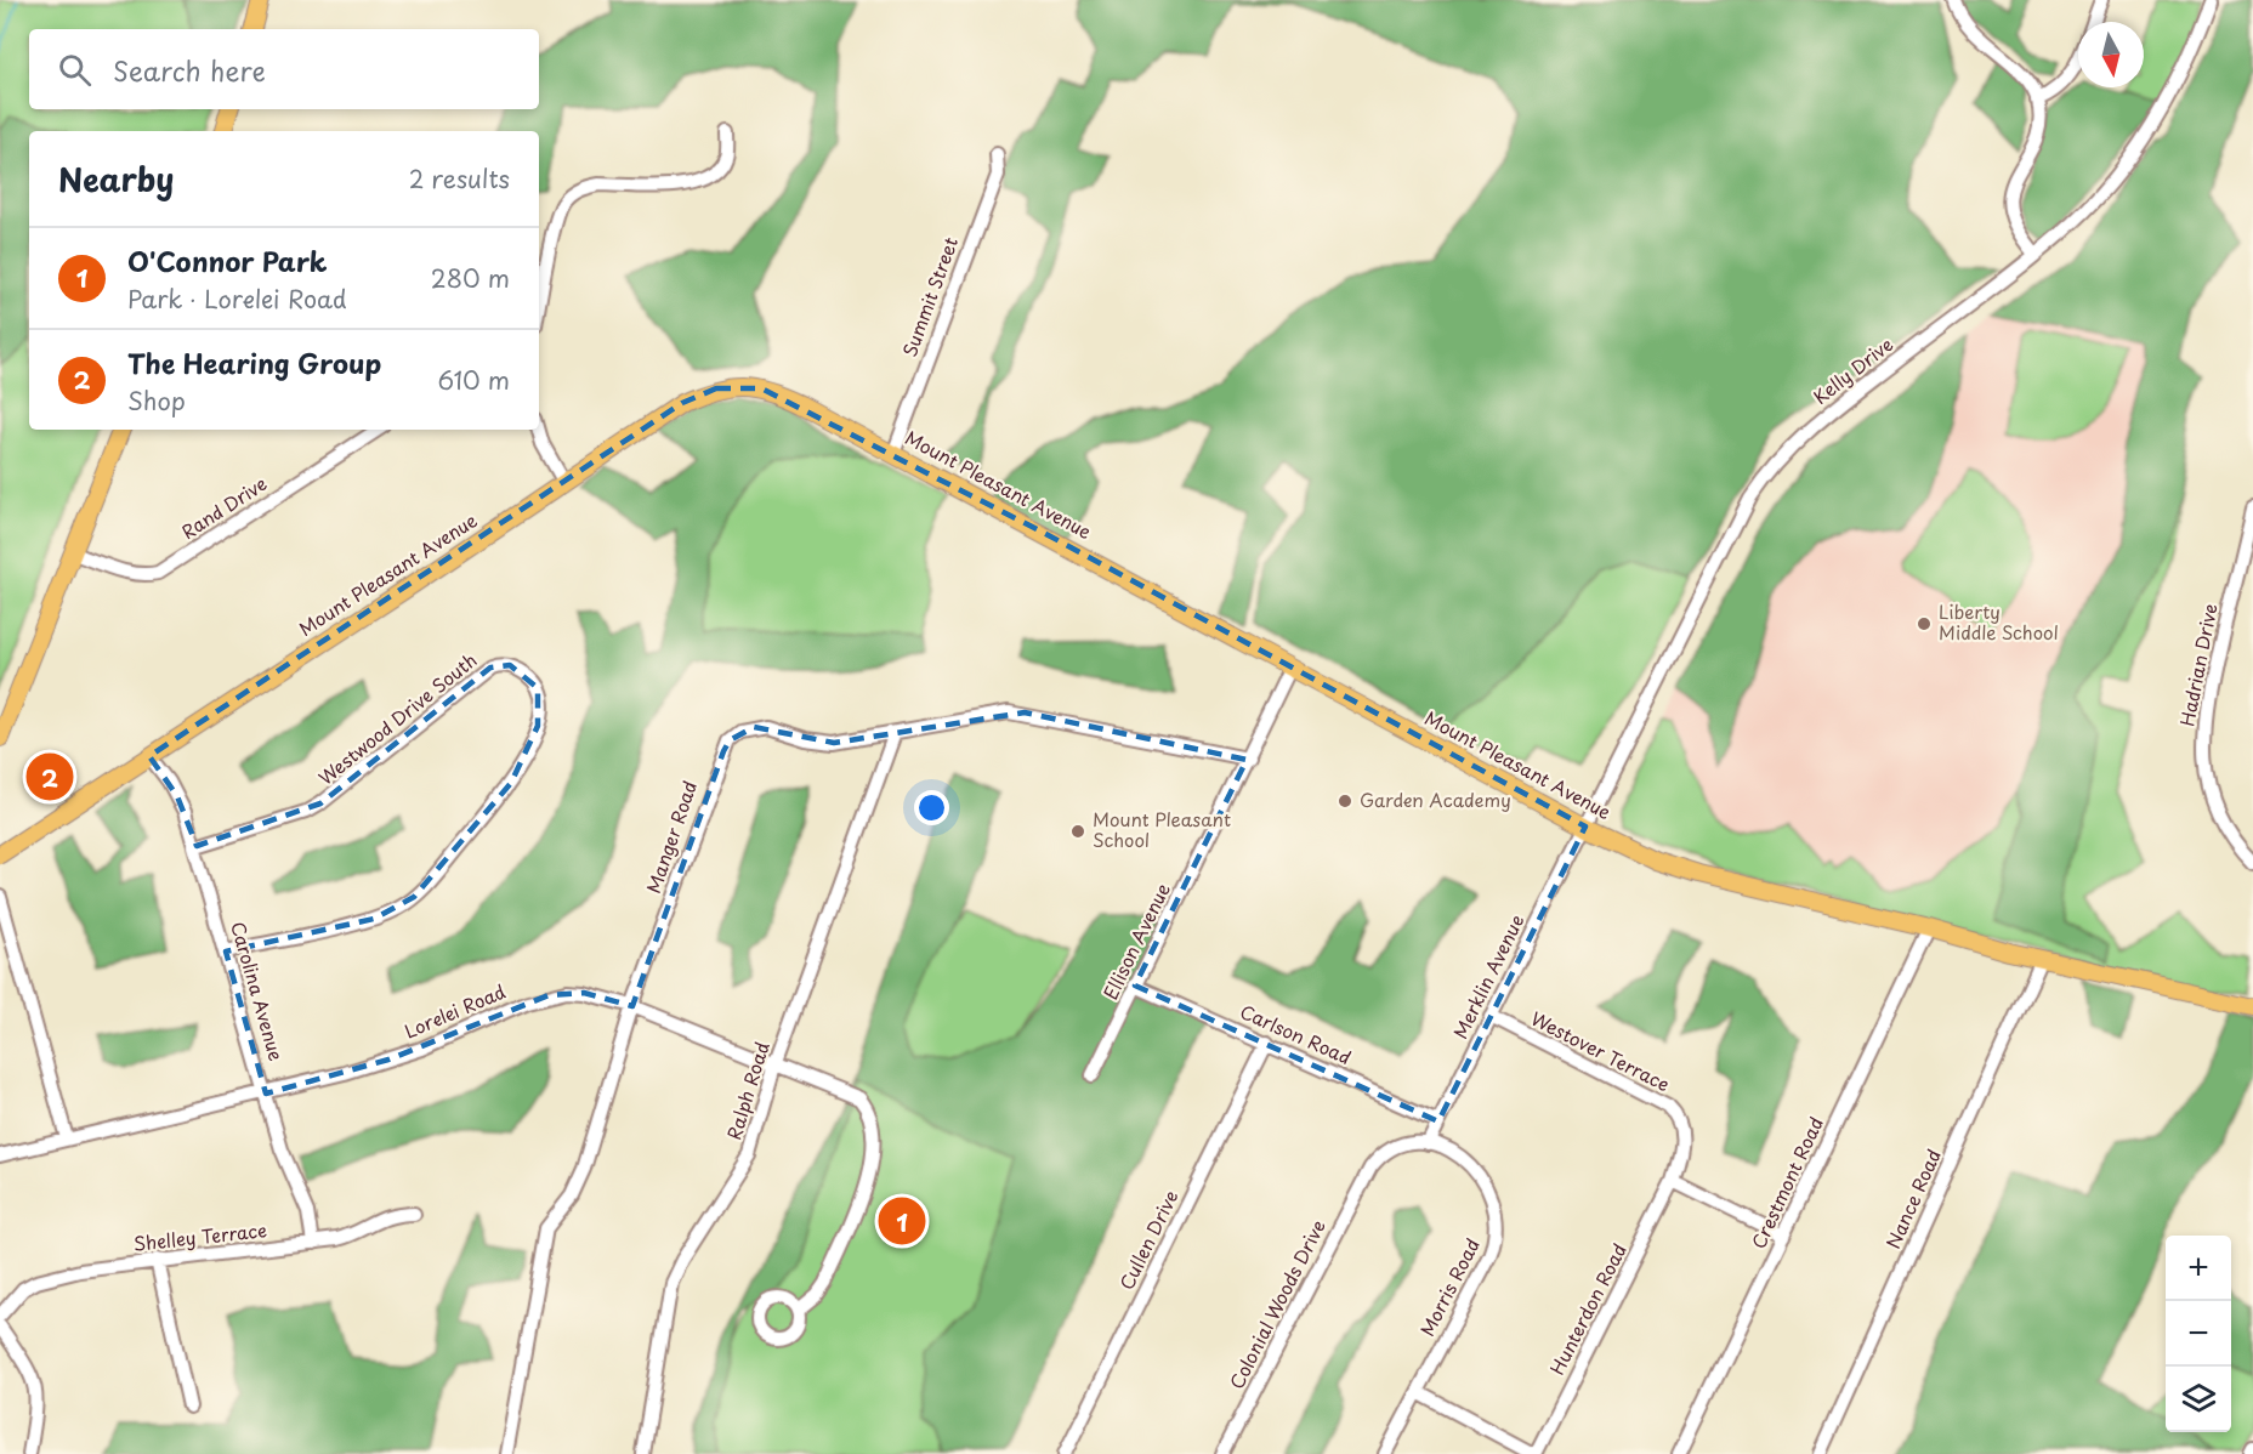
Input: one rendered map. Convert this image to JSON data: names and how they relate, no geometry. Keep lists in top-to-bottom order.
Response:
{
  "streets": {
    "main road": ["Mount Pleasant Avenue"],
    "street": [
      "Summit Street",
      "Kelly Drive",
      "Rand Drive",
      "Hadrian Drive",
      "Westwood Drive South",
      "Manger Road",
      "Ellison Avenue",
      "Merklin Avenue",
      "Carolina Avenue",
      "Lorelei Road",
      "Carlson Road",
      "Westover Terrace",
      "Ralph Road",
      "Crestmont Road",
      "Nance Road",
      "Shelley Terrace",
      "Cullen Drive",
      "Morris Road",
      "Colonial Woods Drive",
      "Hunterdon Road"
    ]
  },
  "crossings": [
    ["Summit Street", "Mount Pleasant Avenue"],
    ["Kelly Drive", "Mount Pleasant Avenue"],
    ["Kelly Drive", "Merklin Avenue"],
    ["Mount Pleasant Avenue", "Ellison Avenue"],
    ["Mount Pleasant Avenue", "Merklin Avenue"],
    ["Mount Pleasant Avenue", "Carolina Avenue"],
    ["Mount Pleasant Avenue", "Crestmont Road"],
    ["Mount Pleasant Avenue", "Nance Road"],
    ["Westwood Drive South", "Carolina Avenue"],
    ["Manger Road", "Ellison Avenue"],
    ["Manger Road", "Lorelei Road"],
    ["Manger Road", "Ralph Road"],
    ["Ellison Avenue", "Carlson Road"],
    ["Merklin Avenue", "Carlson Road"],
    ["Merklin Avenue", "Westover Terrace"],
    ["Merklin Avenue", "Morris Road"],
    ["Merklin Avenue", "Colonial Woods Drive"],
    ["Carolina Avenue", "Lorelei Road"],
    ["Carolina Avenue", "Shelley Terrace"],
    ["Lorelei Road", "Ralph Road"],
    ["Carlson Road", "Cullen Drive"],
    ["Westover Terrace", "Hunterdon Road"],
    ["Morris Road", "Colonial Woods Drive"]
  ],
  "places": ["Liberty Middle School", "Garden Academy", "Mount Pleasant School"],
  "north": "bottom",
  "page": {
    "search": "Search here",
    "heading": ["Nearby", "2 results"],
    "list": [
      {
        "mark": "1",
        "name": "O'Connor Park",
        "note": "Park · Lorelei Road",
        "value": "280 m"
      },
      {
        "mark": "2",
        "name": "The Hearing Group",
        "note": "Shop",
        "value": "610 m"
      }
    ],
    "pins": ["2", "1"],
    "map_buttons": ["+", "−"]
  }
}
